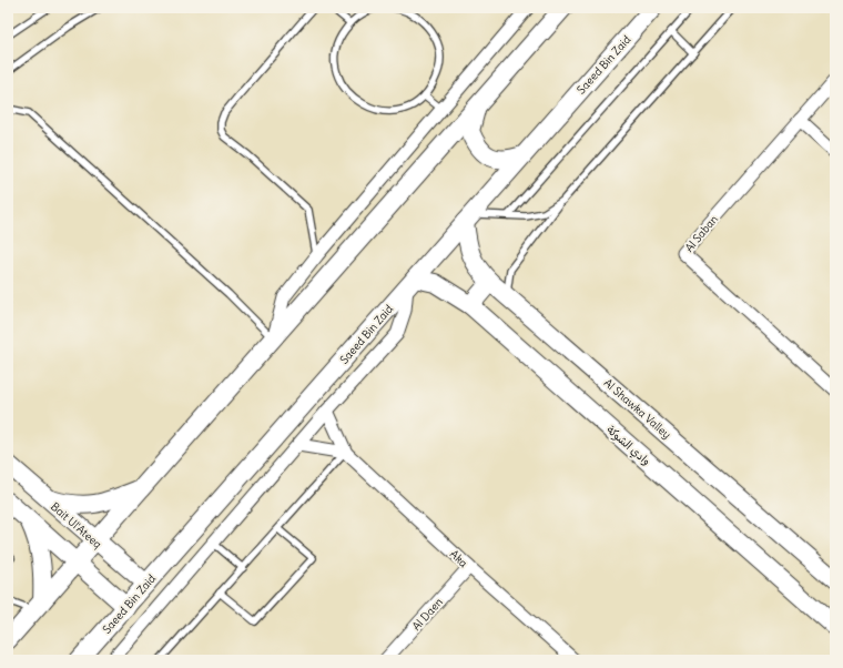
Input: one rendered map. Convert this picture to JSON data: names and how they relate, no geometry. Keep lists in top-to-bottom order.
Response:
{
  "streets": {
    "main road": [
      "Saeed Bin Zaid",
      "Al Shawka Valley",
      "وادي الشوكة",
      "Bait Ul'Ateeq"
    ],
    "street": ["Al Saban", "Aka", "Al Daen"]
  },
  "crossings": [
    ["Saeed Bin Zaid", "Al Shawka Valley"],
    ["Saeed Bin Zaid", "وادي الشوكة"],
    ["Saeed Bin Zaid", "Bait Ul'Ateeq"],
    ["Aka", "Al Daen"]
  ]
}
